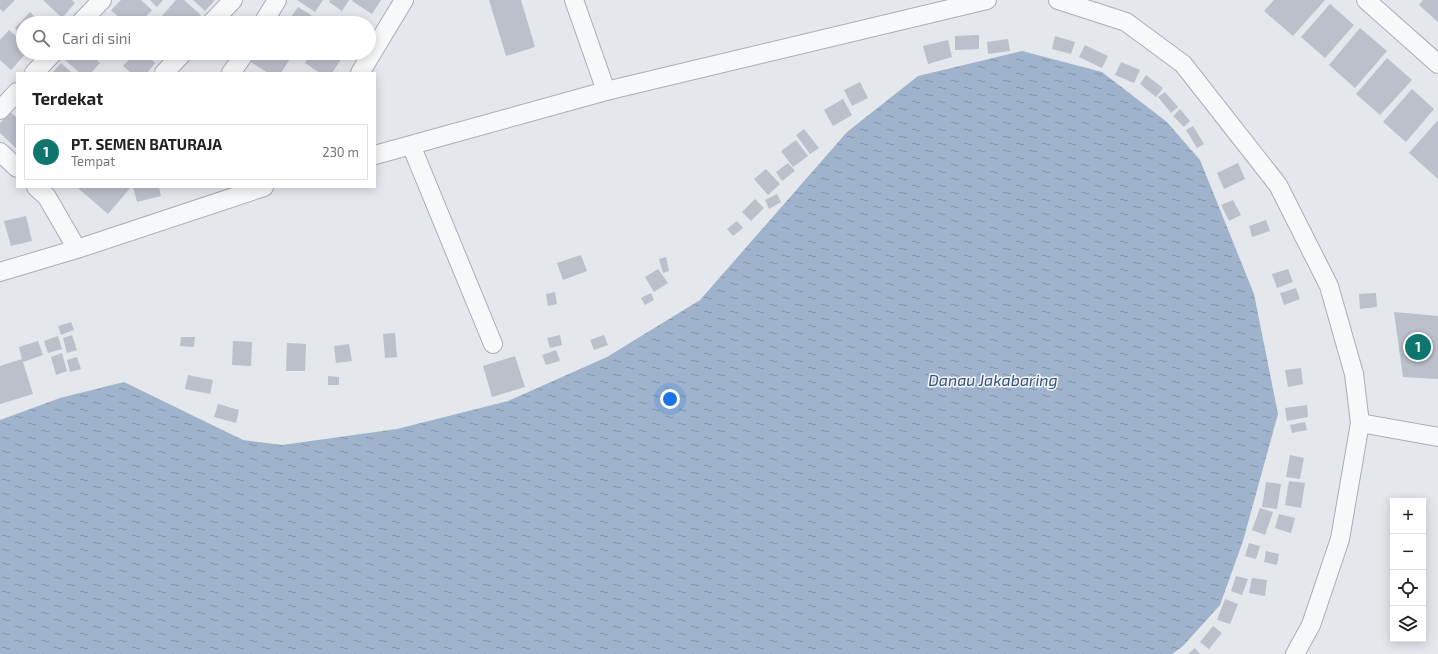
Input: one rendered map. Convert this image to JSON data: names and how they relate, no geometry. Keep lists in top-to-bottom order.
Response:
{
  "water": ["Danau Jakabaring"],
  "page": {
    "search": "Cari di sini",
    "heading": "Terdekat",
    "list": [
      {
        "mark": "1",
        "name": "PT. SEMEN BATURAJA",
        "note": "Tempat",
        "value": "230 m"
      }
    ],
    "pins": "1",
    "map_buttons": ["+", "−"]
  }
}
